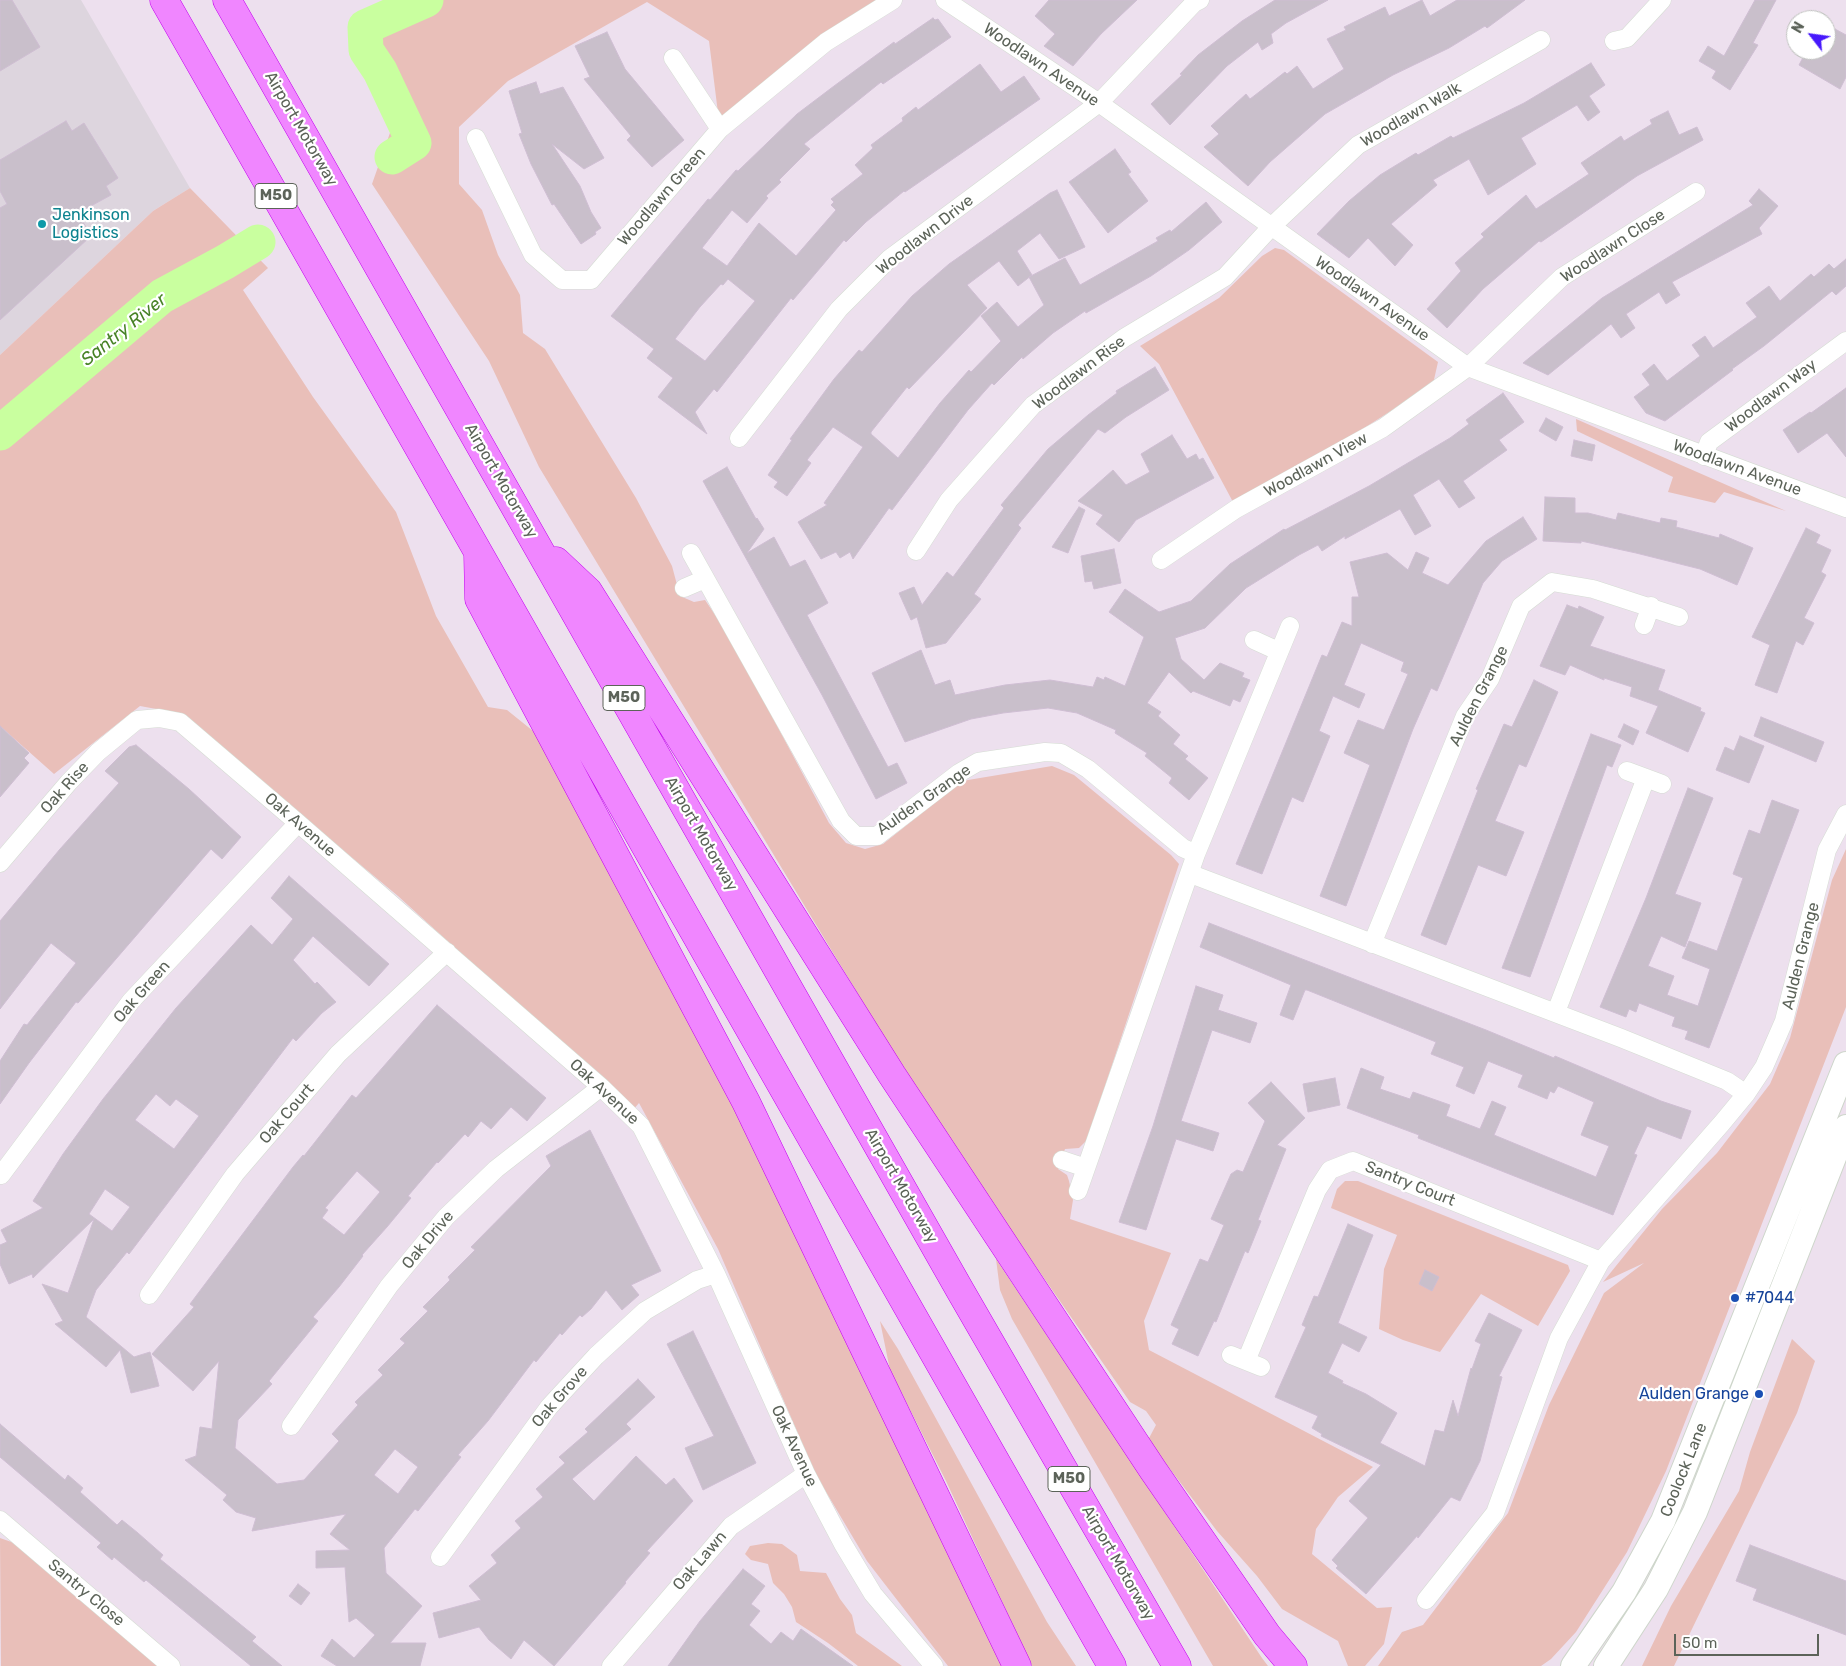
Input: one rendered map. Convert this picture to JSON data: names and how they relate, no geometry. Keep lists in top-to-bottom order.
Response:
{
  "streets": {
    "highway": ["Airport Motorway", "M50"],
    "main road": ["Coolock Lane"],
    "street": [
      "Woodlawn Avenue",
      "Woodlawn Walk",
      "Woodlawn Green",
      "Woodlawn Drive",
      "Woodlawn Close",
      "Woodlawn Rise",
      "Woodlawn Way",
      "Woodlawn View",
      "Aulden Grange",
      "Oak Rise",
      "Oak Avenue",
      "Oak Green",
      "Oak Court",
      "Santry Court",
      "Oak Drive",
      "Oak Grove",
      "Oak Lawn",
      "Santry Close"
    ]
  },
  "crossings": [
    ["Woodlawn Avenue", "Woodlawn Walk"],
    ["Woodlawn Avenue", "Woodlawn Drive"],
    ["Woodlawn Avenue", "Woodlawn Close"],
    ["Woodlawn Avenue", "Woodlawn Rise"],
    ["Woodlawn Avenue", "Woodlawn Way"],
    ["Woodlawn Avenue", "Woodlawn View"],
    ["Woodlawn Walk", "Woodlawn Rise"],
    ["Woodlawn Close", "Woodlawn View"],
    ["Aulden Grange", "Santry Court"],
    ["Oak Rise", "Oak Avenue"],
    ["Oak Avenue", "Oak Green"],
    ["Oak Avenue", "Oak Court"],
    ["Oak Avenue", "Oak Drive"],
    ["Oak Avenue", "Oak Grove"],
    ["Oak Avenue", "Oak Lawn"]
  ],
  "water": ["Santry River"],
  "places": ["Jenkinson Logistics", "#7044", "Aulden Grange"],
  "scale_bar": "50 m",
  "north": "top left"
}
